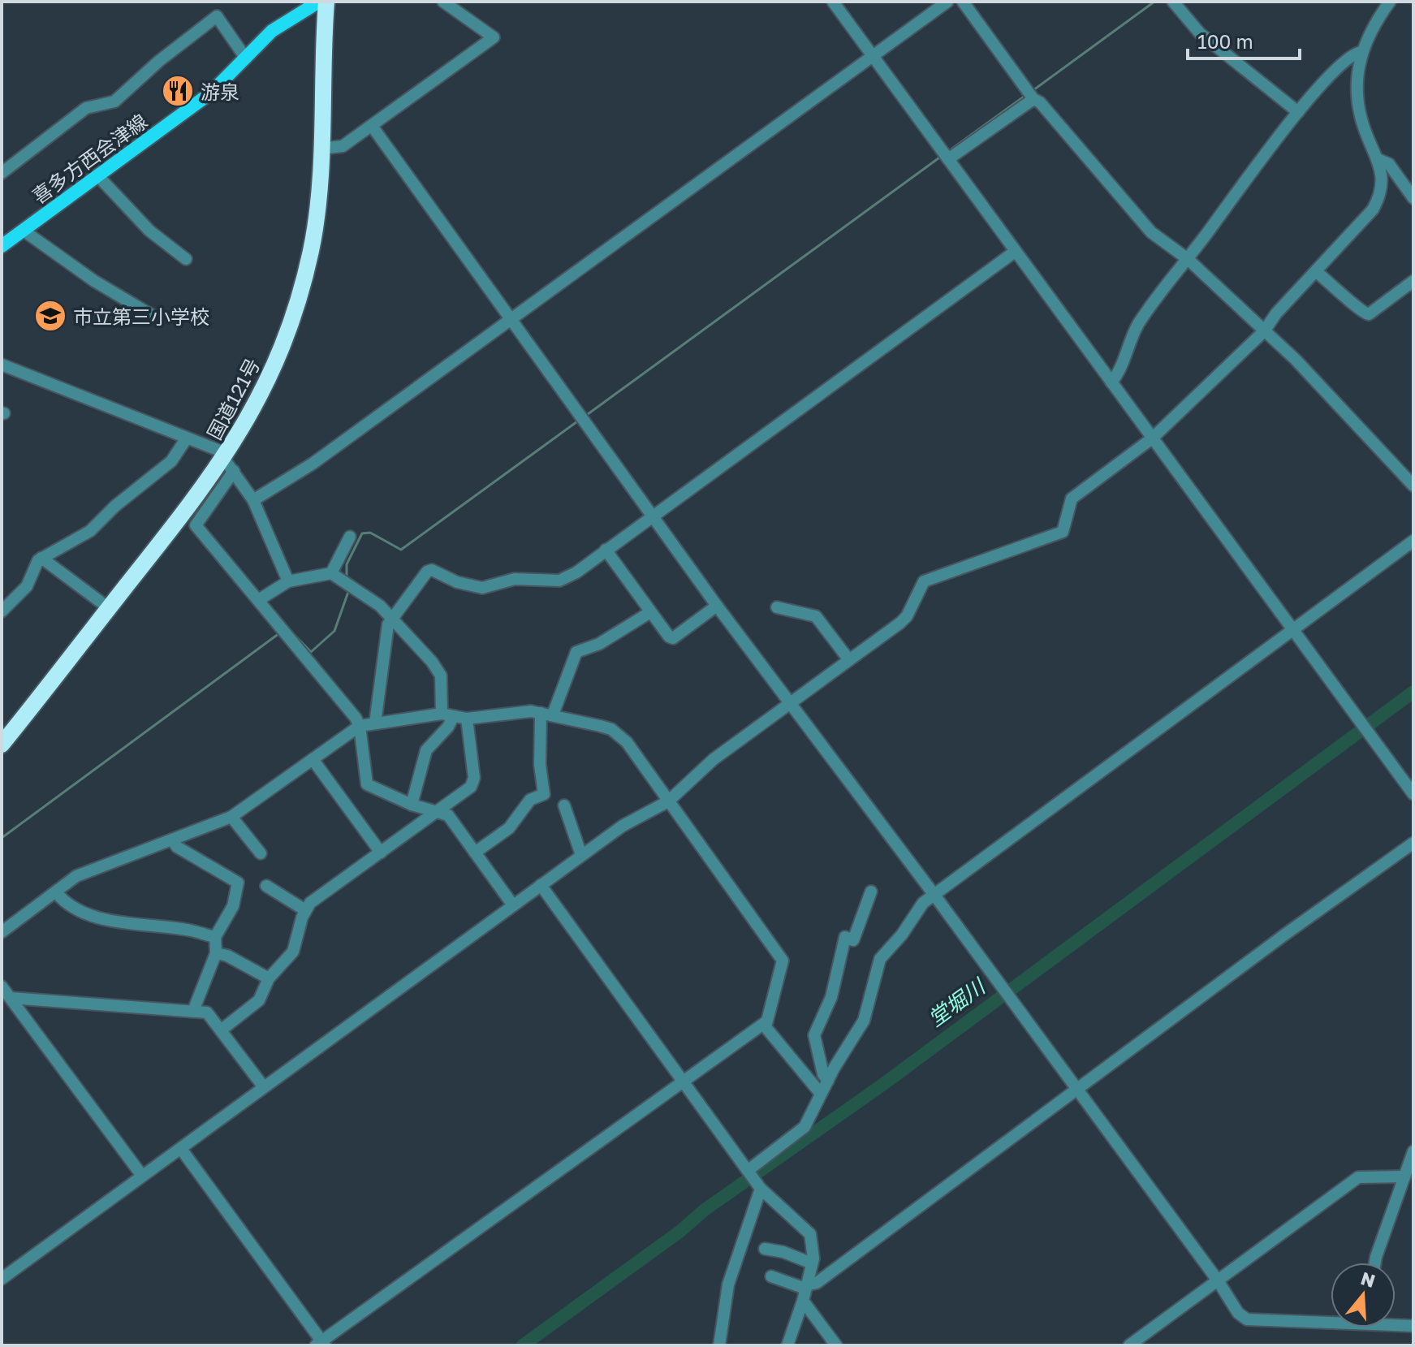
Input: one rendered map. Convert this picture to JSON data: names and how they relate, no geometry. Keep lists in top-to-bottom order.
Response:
{
  "streets": {
    "highway": ["国道121号"],
    "main road": ["喜多方西会津線"]
  },
  "water": ["堂堀川"],
  "places": {
    "restaurant": ["游泉"],
    "school or university": ["市立第三小学校"]
  },
  "scale_bar": "100 m",
  "north": "top"
}
